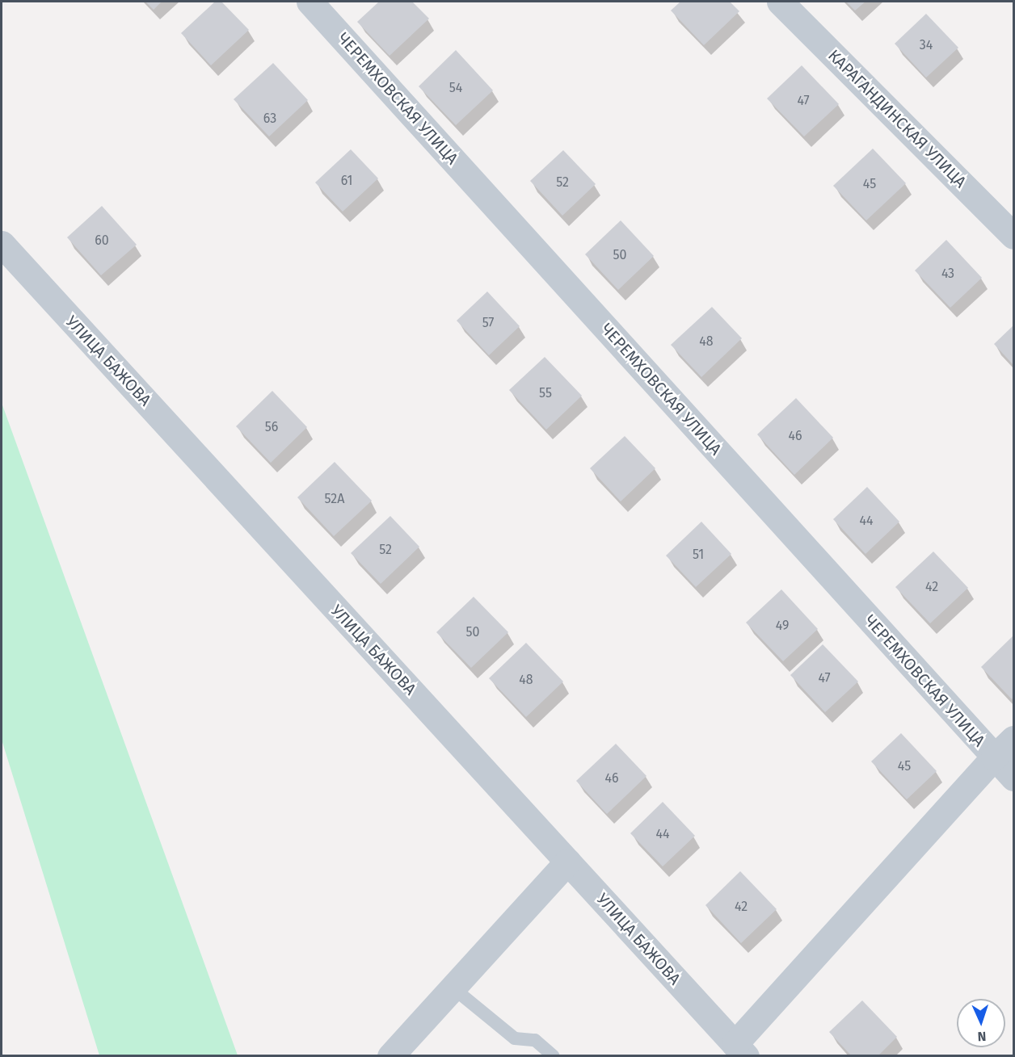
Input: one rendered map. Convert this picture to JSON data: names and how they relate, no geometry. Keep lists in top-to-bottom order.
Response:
{
  "streets": {
    "street": ["ЧЕРЕМХОВСКАЯ УЛИЦА", "КАРАГАНДИНСКАЯ УЛИЦА", "УЛИЦА БАЖОВА"]
  },
  "house_numbers": [
    "34",
    "54",
    "47",
    "63",
    "61",
    "52",
    "45",
    "60",
    "50",
    "43",
    "57",
    "48",
    "55",
    "56",
    "46",
    "52А",
    "44",
    "52",
    "51",
    "42",
    "49",
    "50",
    "47",
    "48",
    "45",
    "46",
    "44",
    "42"
  ],
  "north": "bottom"
}
